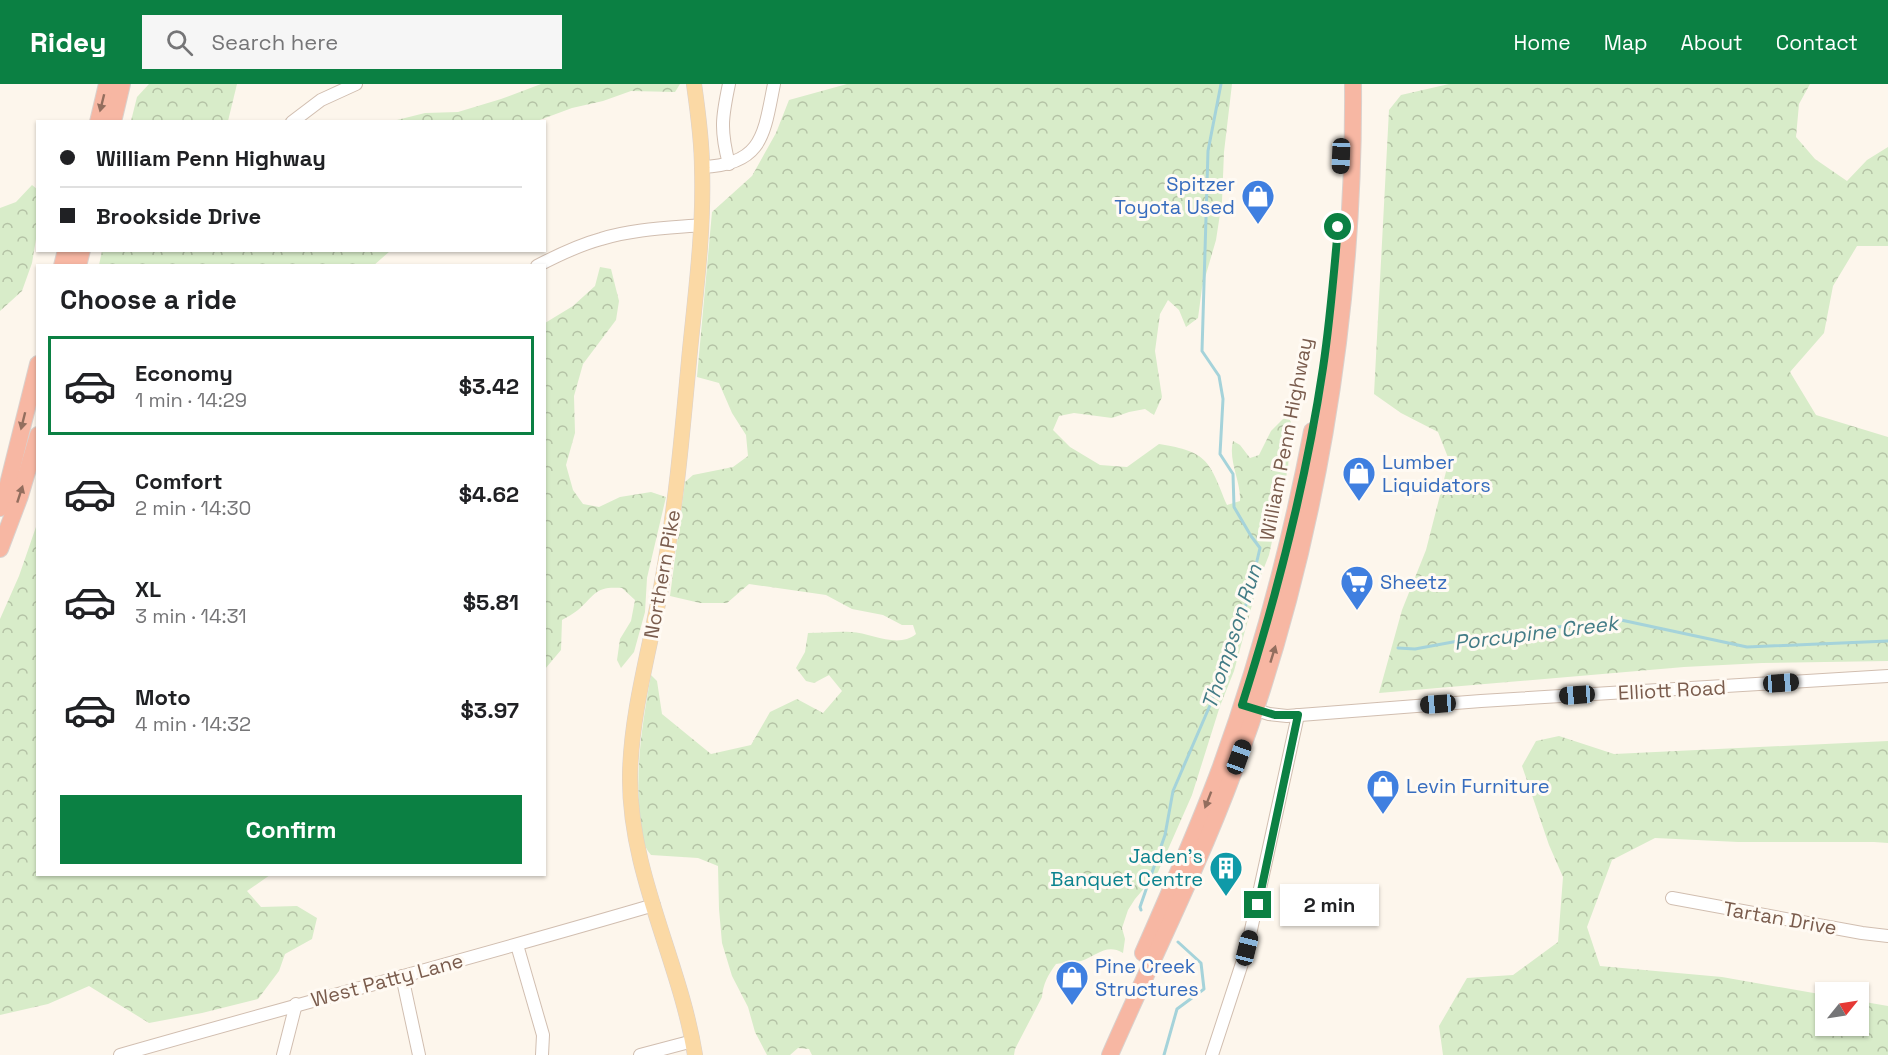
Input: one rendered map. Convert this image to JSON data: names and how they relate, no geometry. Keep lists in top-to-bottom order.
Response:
{
  "streets": {
    "highway": ["William Penn Highway"],
    "main road": ["Northern Pike"],
    "street": ["Elliott Road", "Tartan Drive", "West Patty Lane"]
  },
  "crossings": [
    ["William Penn Highway", "Elliott Road"],
    ["Northern Pike", "West Patty Lane"]
  ],
  "water": ["Porcupine Creek", "Thompson Run"],
  "places": {
    "shop": [
      "Spitzer Toyota Used",
      "Lumber Liquidators",
      "Levin Furniture",
      "Pine Creek Structures"
    ],
    "supermarket": ["Sheetz"],
    "building": ["Jaden's Banquet Centre"]
  },
  "north": "top right",
  "page": {
    "header": "Ridey",
    "search": "Search here",
    "nav": [
      "Home",
      "Map",
      "About",
      "Contact"
    ],
    "banner": ["William Penn Highway", "Brookside Drive"],
    "heading": "Choose a ride",
    "list": [
      {
        "name": "Economy",
        "note": "1 min · 14:29",
        "value": "$3.42"
      },
      {
        "name": "Comfort",
        "note": "2 min · 14:30",
        "value": "$4.62"
      },
      {
        "name": "XL",
        "note": "3 min · 14:31",
        "value": "$5.81"
      },
      {
        "name": "Moto",
        "note": "4 min · 14:32",
        "value": "$3.97"
      }
    ],
    "buttons": "Confirm",
    "bubble": "2 min"
  }
}
